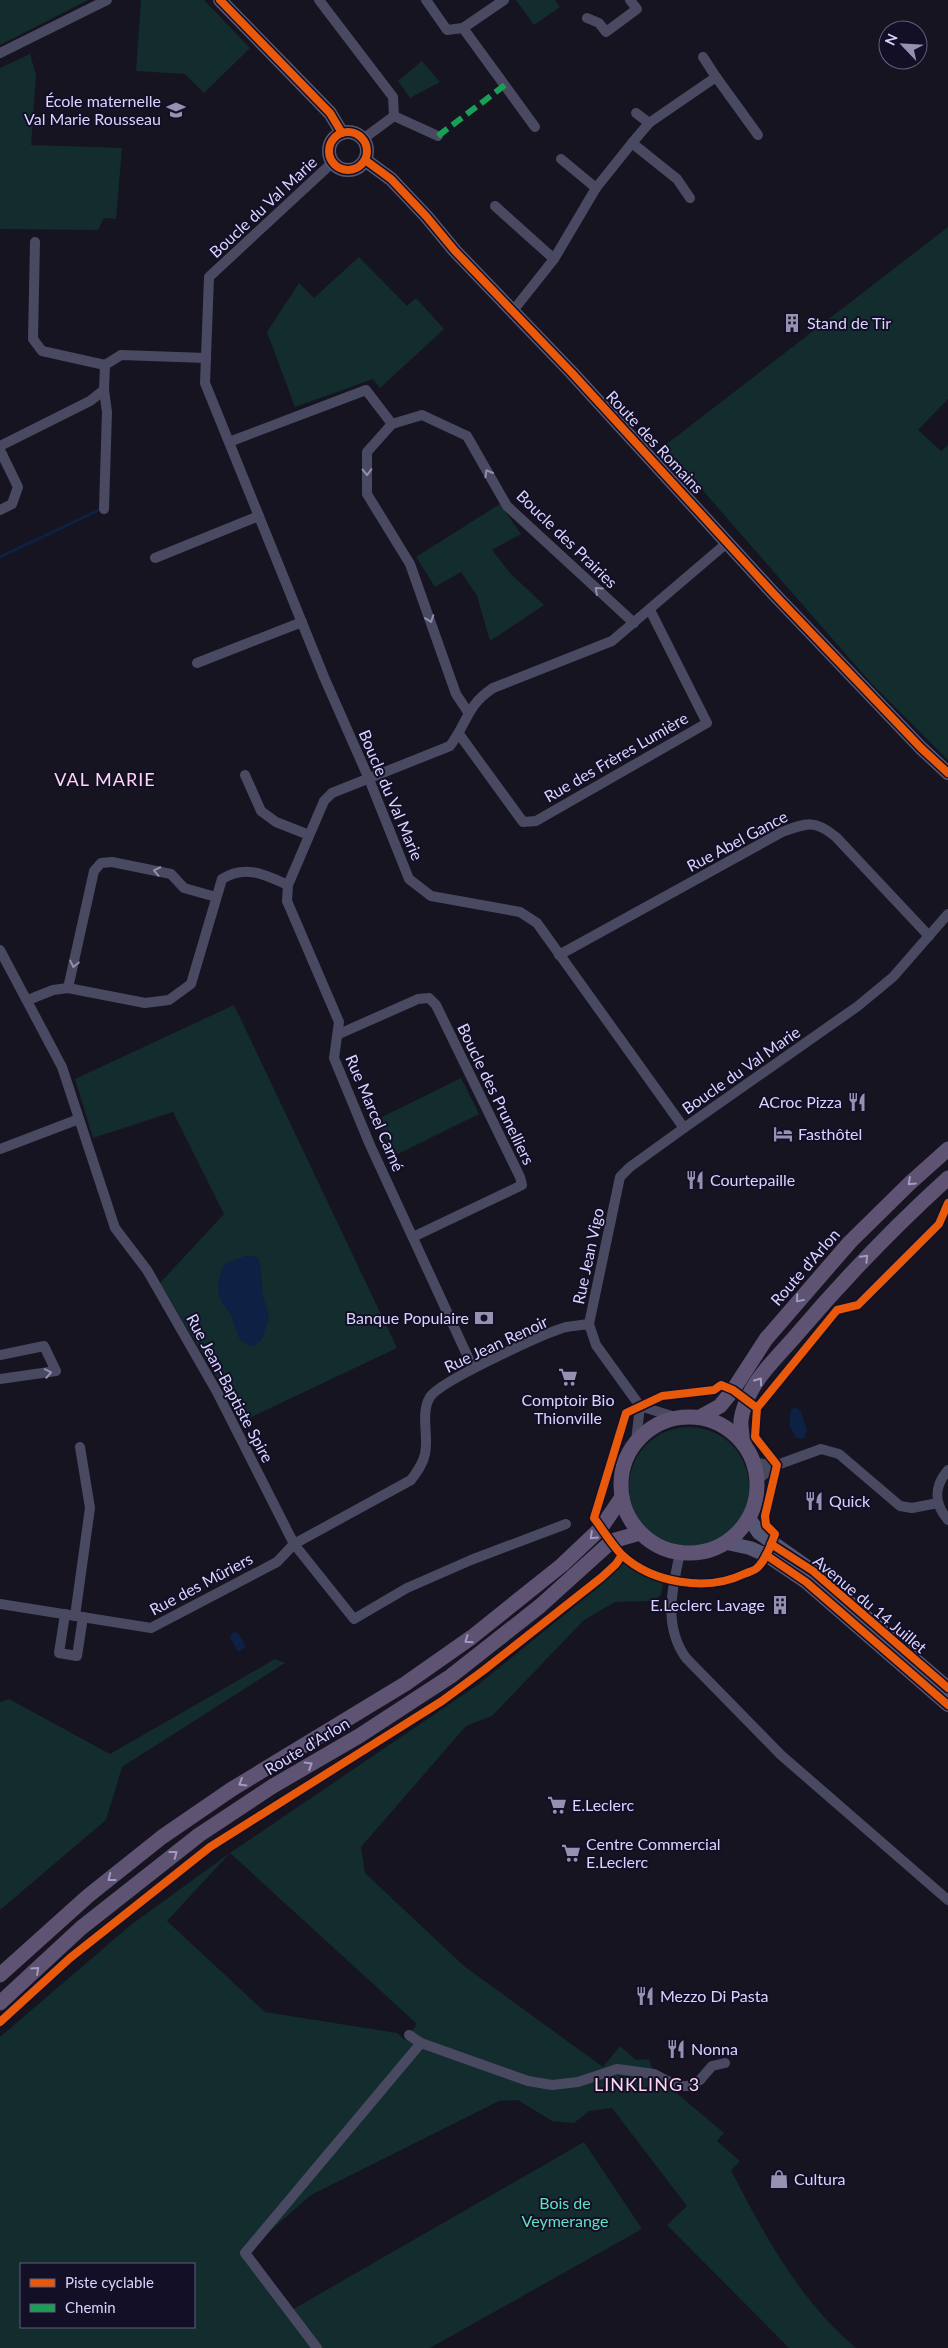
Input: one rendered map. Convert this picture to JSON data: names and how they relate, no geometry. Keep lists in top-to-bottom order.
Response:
{
  "streets": {
    "main road": ["Route d'Arlon"],
    "street": [
      "Boucle du Val Marie",
      "Route des Romains",
      "Boucle des Prairies",
      "Rue des Frères Lumière",
      "Rue Abel Gance",
      "Boucle des Prunelliers",
      "Rue Marcel Carné",
      "Rue Jean Vigo",
      "Rue Jean Renoir",
      "Rue Jean-Baptiste Spire",
      "Rue des Mûriers",
      "Avenue du 14 Juillet"
    ]
  },
  "crossings": [
    ["Boucle du Val Marie", "Route des Romains"],
    ["Boucle du Val Marie", "Rue Abel Gance"],
    ["Boucle du Val Marie", "Rue Marcel Carné"],
    ["Boucle du Val Marie", "Rue Jean Vigo"],
    ["Rue des Frères Lumière", "Rue Marcel Carné"],
    ["Boucle des Prunelliers", "Rue Marcel Carné"],
    ["Rue Marcel Carné", "Rue Jean Renoir"],
    ["Rue Jean Vigo", "Rue Jean Renoir"],
    ["Route d'Arlon", "Avenue du 14 Juillet"],
    ["Rue Jean Renoir", "Rue Jean-Baptiste Spire"],
    ["Rue Jean Renoir", "Rue des Mûriers"],
    ["Rue Jean-Baptiste Spire", "Rue des Mûriers"]
  ],
  "one_way": ["Boucle des Prairies"],
  "districts": ["VAL MARIE", "LINKLING 3"],
  "parks": ["Bois de Veymerange"],
  "places": {
    "school or university": ["École maternelle Val Marie Rousseau"],
    "building": ["Stand de Tir", "E.Leclerc Lavage"],
    "restaurant": [
      "ACroc Pizza",
      "Courtepaille",
      "Quick",
      "Mezzo Di Pasta",
      "Nonna"
    ],
    "hotel": ["Fasthôtel"],
    "bank": ["Banque Populaire"],
    "supermarket": ["Comptoir Bio Thionville", "E.Leclerc", "Centre Commercial E.Leclerc"],
    "shop": ["Cultura"]
  },
  "legend": ["Piste cyclable", "Chemin"],
  "north": "top left"
}
